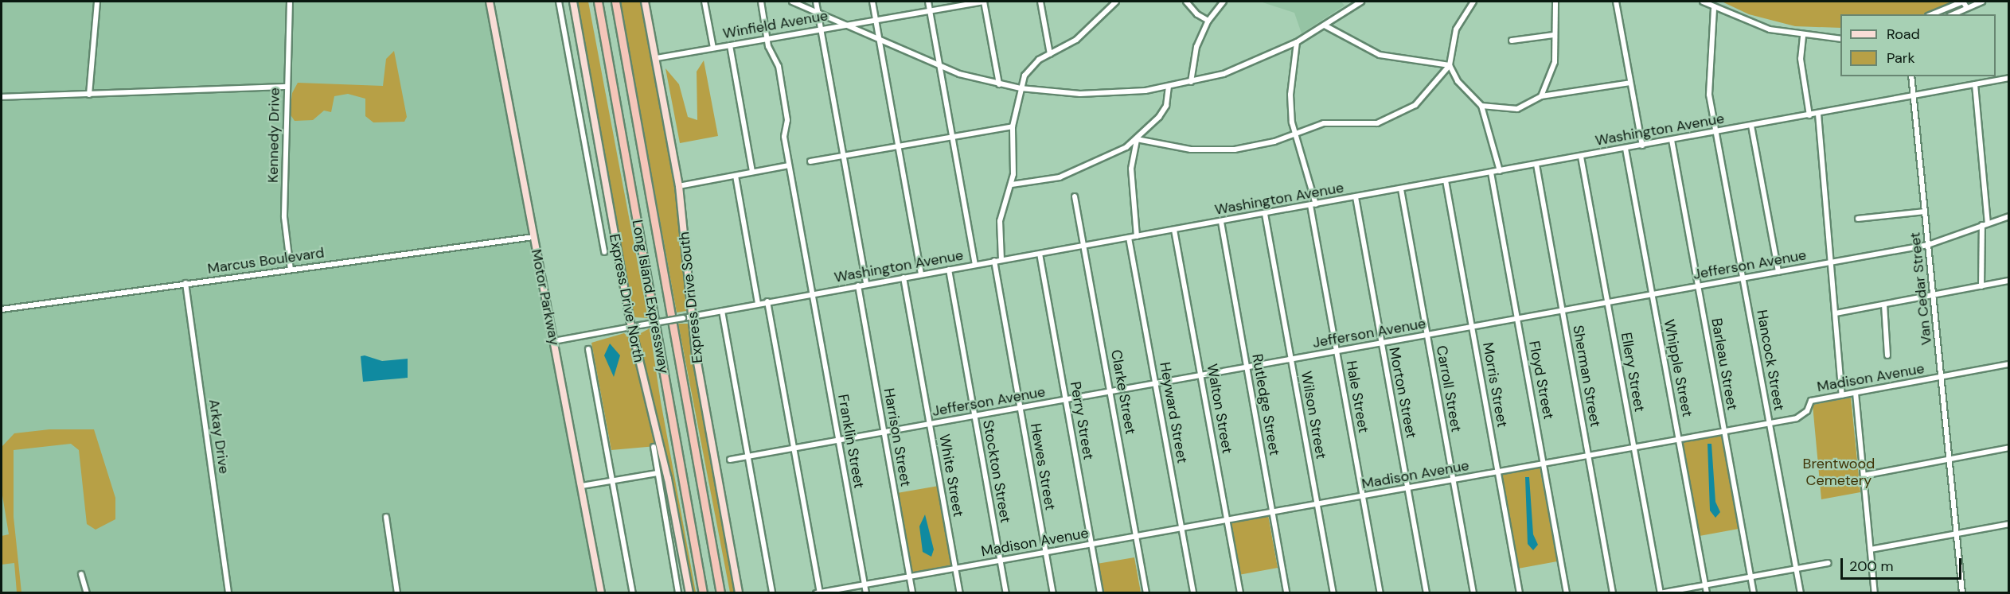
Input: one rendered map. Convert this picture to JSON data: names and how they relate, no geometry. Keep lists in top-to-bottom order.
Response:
{
  "streets": {
    "highway": ["Long Island Expressway"],
    "main road": ["Motor Parkway", "Express Drive South", "Express Drive North"],
    "street": [
      "Winfield Avenue",
      "Washington Avenue",
      "Kennedy Drive",
      "Marcus Boulevard",
      "Jefferson Avenue",
      "Van Cedar Street",
      "Hancock Street",
      "Barleau Street",
      "Whipple Street",
      "Ellery Street",
      "Sherman Street",
      "Madison Avenue",
      "Floyd Street",
      "Morris Street",
      "Carroll Street",
      "Clarke Street",
      "Morton Street",
      "Hale Street",
      "Rutledge Street",
      "Walton Street",
      "Heyward Street",
      "Wilson Street",
      "Perry Street",
      "Arkay Drive",
      "Harrison Street",
      "Franklin Street",
      "Hewes Street",
      "Stockton Street",
      "White Street"
    ]
  },
  "crossings": [
    ["Winfield Avenue", "Express Drive South"],
    ["Winfield Avenue", "Franklin Street"],
    ["Washington Avenue", "Van Cedar Street"],
    ["Washington Avenue", "Motor Parkway"],
    ["Washington Avenue", "Express Drive South"],
    ["Washington Avenue", "Express Drive North"],
    ["Washington Avenue", "Hancock Street"],
    ["Washington Avenue", "Barleau Street"],
    ["Washington Avenue", "Whipple Street"],
    ["Washington Avenue", "Ellery Street"],
    ["Washington Avenue", "Sherman Street"],
    ["Washington Avenue", "Floyd Street"],
    ["Washington Avenue", "Morris Street"],
    ["Washington Avenue", "Carroll Street"],
    ["Washington Avenue", "Clarke Street"],
    ["Washington Avenue", "Morton Street"],
    ["Washington Avenue", "Hale Street"],
    ["Washington Avenue", "Rutledge Street"],
    ["Washington Avenue", "Walton Street"],
    ["Washington Avenue", "Heyward Street"],
    ["Washington Avenue", "Wilson Street"],
    ["Washington Avenue", "Perry Street"],
    ["Washington Avenue", "Harrison Street"],
    ["Washington Avenue", "Franklin Street"],
    ["Washington Avenue", "Hewes Street"],
    ["Washington Avenue", "Stockton Street"],
    ["Washington Avenue", "White Street"],
    ["Kennedy Drive", "Marcus Boulevard"],
    ["Marcus Boulevard", "Motor Parkway"],
    ["Marcus Boulevard", "Arkay Drive"],
    ["Jefferson Avenue", "Van Cedar Street"],
    ["Jefferson Avenue", "Hancock Street"],
    ["Jefferson Avenue", "Barleau Street"],
    ["Jefferson Avenue", "Whipple Street"],
    ["Jefferson Avenue", "Ellery Street"],
    ["Jefferson Avenue", "Sherman Street"],
    ["Jefferson Avenue", "Floyd Street"],
    ["Jefferson Avenue", "Morris Street"],
    ["Jefferson Avenue", "Carroll Street"],
    ["Jefferson Avenue", "Clarke Street"],
    ["Jefferson Avenue", "Morton Street"],
    ["Jefferson Avenue", "Hale Street"],
    ["Jefferson Avenue", "Rutledge Street"],
    ["Jefferson Avenue", "Walton Street"],
    ["Jefferson Avenue", "Heyward Street"],
    ["Jefferson Avenue", "Wilson Street"],
    ["Jefferson Avenue", "Perry Street"],
    ["Jefferson Avenue", "Harrison Street"],
    ["Jefferson Avenue", "Franklin Street"],
    ["Jefferson Avenue", "Hewes Street"],
    ["Jefferson Avenue", "Stockton Street"],
    ["Jefferson Avenue", "White Street"],
    ["Van Cedar Street", "Madison Avenue"],
    ["Hancock Street", "Madison Avenue"],
    ["Barleau Street", "Madison Avenue"],
    ["Whipple Street", "Madison Avenue"],
    ["Ellery Street", "Madison Avenue"],
    ["Sherman Street", "Madison Avenue"],
    ["Madison Avenue", "Floyd Street"],
    ["Madison Avenue", "Morris Street"],
    ["Madison Avenue", "Carroll Street"],
    ["Madison Avenue", "Clarke Street"],
    ["Madison Avenue", "Morton Street"],
    ["Madison Avenue", "Hale Street"],
    ["Madison Avenue", "Rutledge Street"],
    ["Madison Avenue", "Walton Street"],
    ["Madison Avenue", "Heyward Street"],
    ["Madison Avenue", "Wilson Street"],
    ["Madison Avenue", "Perry Street"],
    ["Madison Avenue", "Harrison Street"],
    ["Madison Avenue", "Franklin Street"],
    ["Madison Avenue", "Hewes Street"],
    ["Madison Avenue", "Stockton Street"],
    ["Madison Avenue", "White Street"]
  ],
  "parks": ["Brentwood Cemetery"],
  "legend": ["Road", "Park"],
  "scale_bar": "200 m"
}
